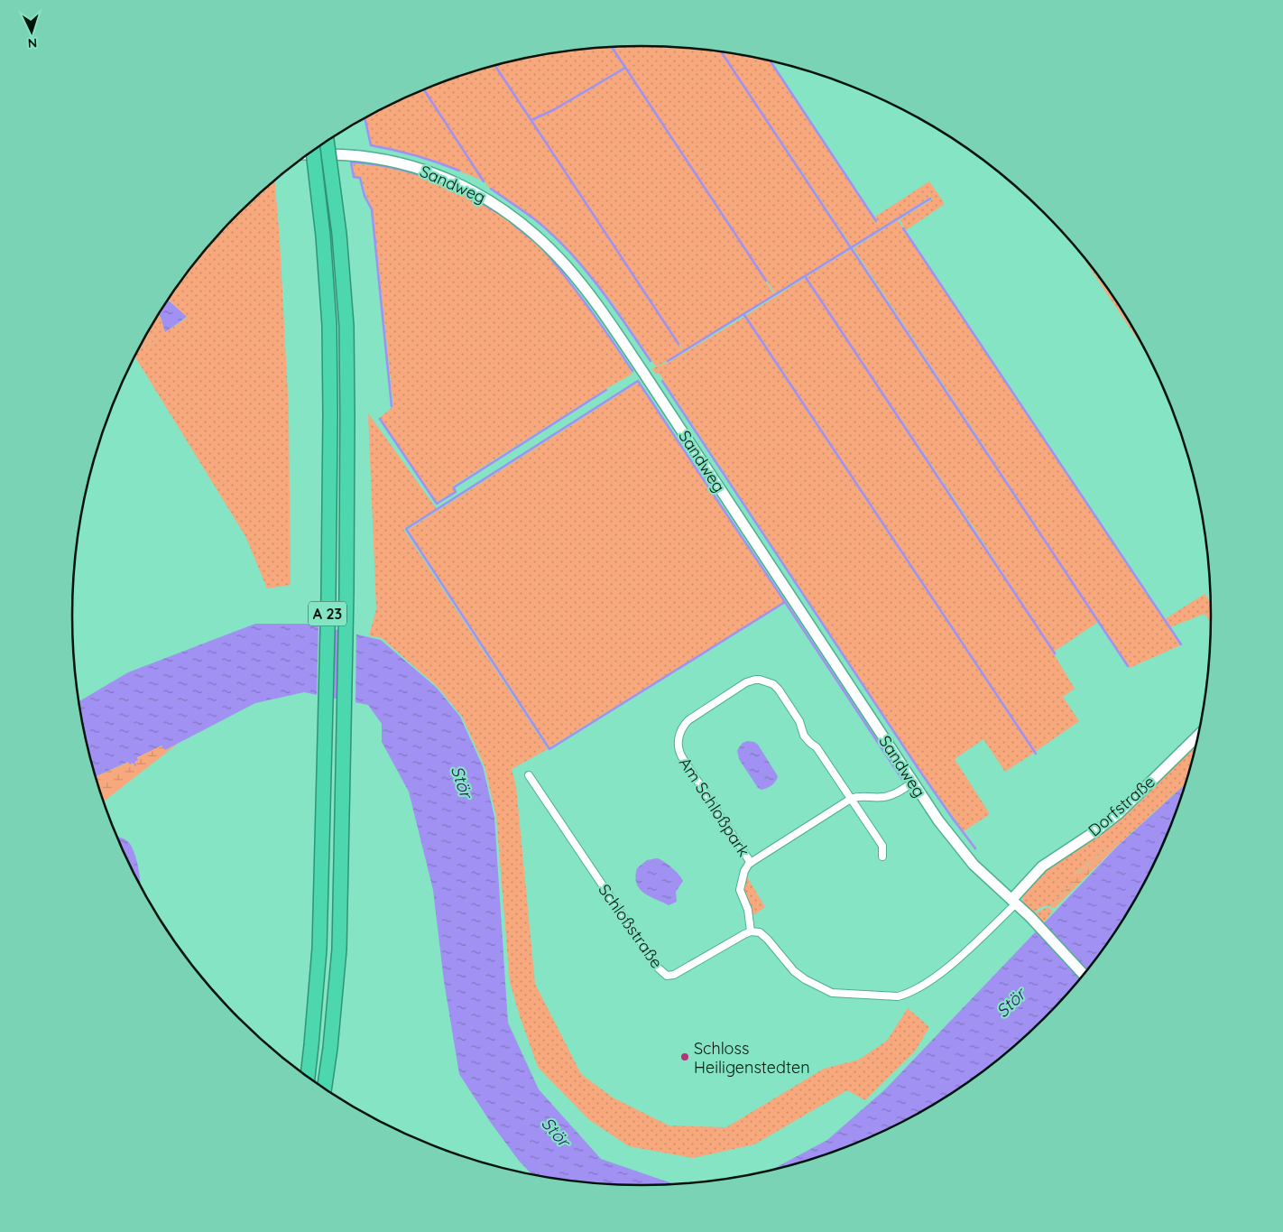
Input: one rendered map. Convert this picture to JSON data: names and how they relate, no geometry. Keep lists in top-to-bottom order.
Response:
{
  "streets": {
    "highway": ["A 23"],
    "street": [
      "Sandweg",
      "Dorfstraße",
      "Am Schloßpark",
      "Schloßstraße"
    ]
  },
  "crossings": [
    ["Sandweg", "Dorfstraße"],
    ["Sandweg", "Am Schloßpark"],
    ["Am Schloßpark", "Schloßstraße"]
  ],
  "water": ["Stör"],
  "places": ["Schloss Heiligenstedten"],
  "north": "bottom"
}
